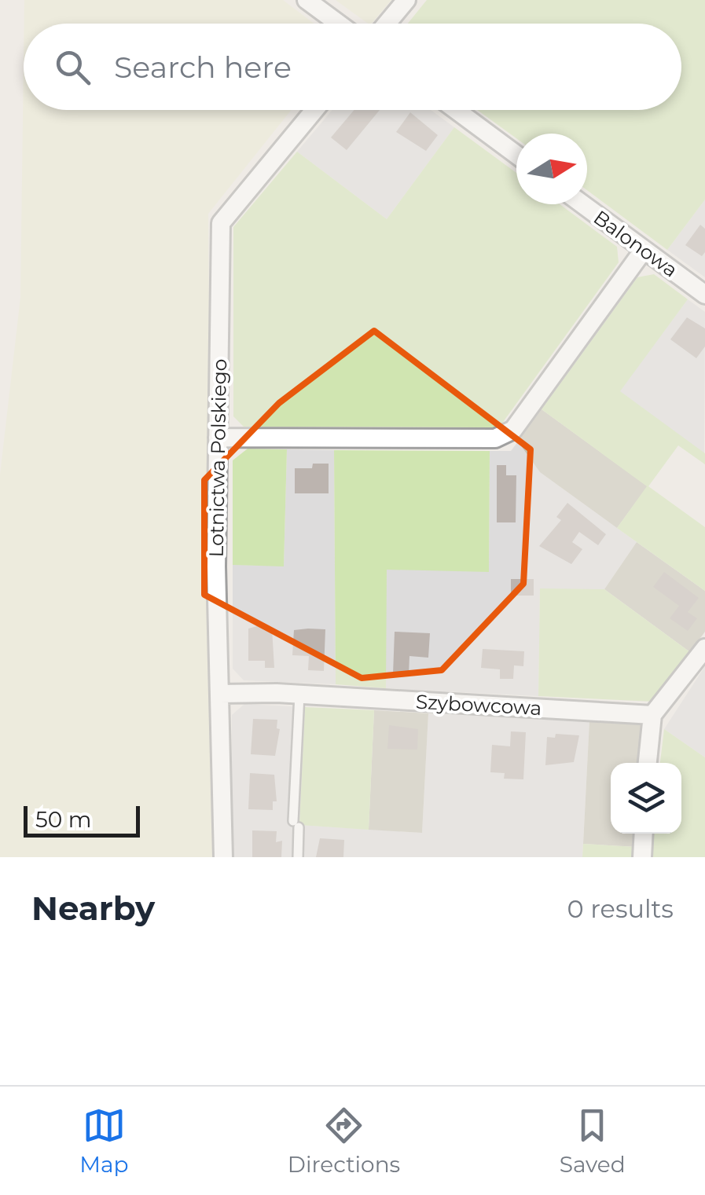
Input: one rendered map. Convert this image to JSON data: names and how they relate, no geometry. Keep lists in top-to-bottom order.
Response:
{
  "streets": {
    "street": ["Balonowa", "Lotnictwa Polskiego", "Szybowcowa"]
  },
  "crossings": [
    ["Lotnictwa Polskiego", "Szybowcowa"]
  ],
  "scale_bar": "50 m",
  "north": "right",
  "page": {
    "search": "Search here",
    "scale": "50 m",
    "heading": ["Nearby", "0 results"],
    "nav": ["Map", "Directions", "Saved"]
  }
}
